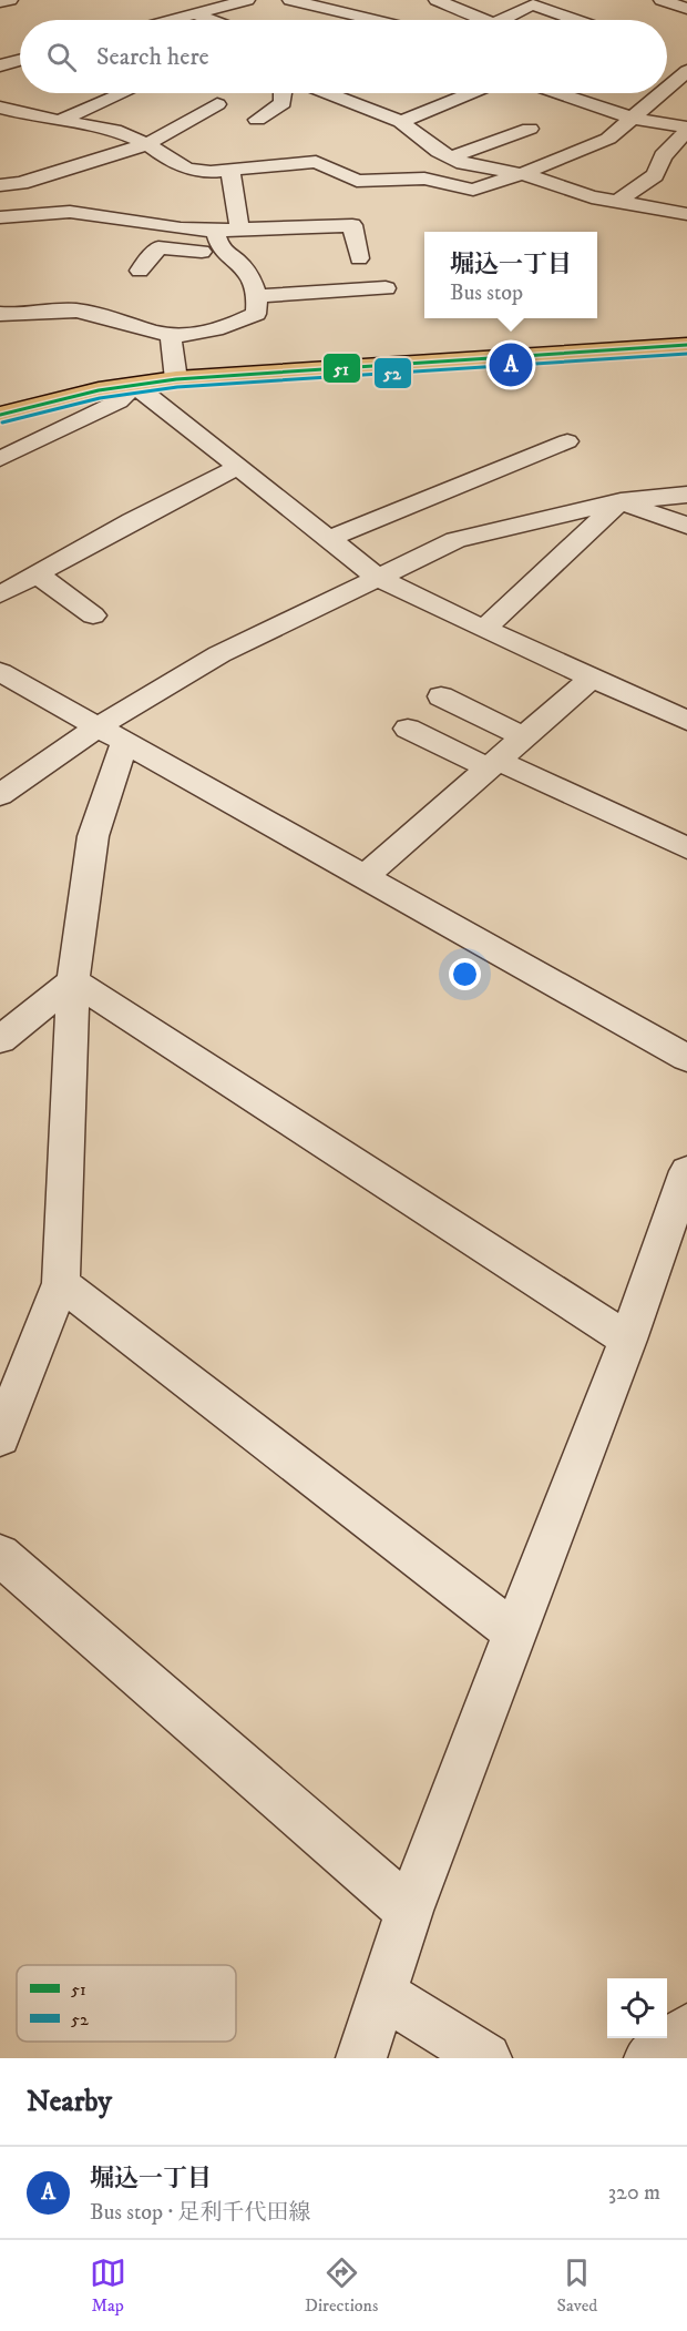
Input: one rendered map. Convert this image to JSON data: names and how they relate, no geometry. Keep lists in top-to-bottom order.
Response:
{
  "lines": ["transit line 51", "transit line 52"],
  "legend": ["51", "52"],
  "page": {
    "search": "Search here",
    "popup": ["堀込一丁目", "Bus stop"],
    "pins": "A",
    "heading": "Nearby",
    "list": [
      {
        "mark": "A",
        "name": "堀込一丁目",
        "note": "Bus stop · 足利千代田線",
        "value": "320 m"
      }
    ],
    "nav": ["Map", "Directions", "Saved"]
  }
}
